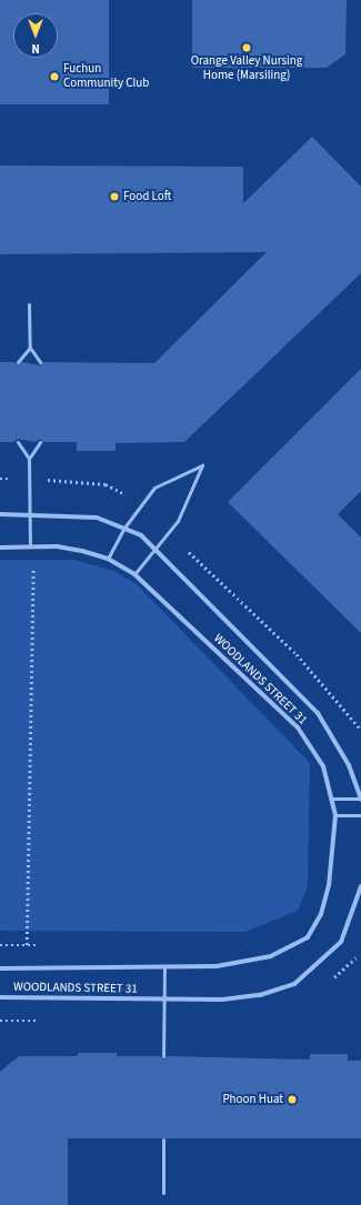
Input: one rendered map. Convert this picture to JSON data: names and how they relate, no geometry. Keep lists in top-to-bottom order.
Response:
{
  "streets": {
    "street": ["WOODLANDS STREET 31"]
  },
  "places": [
    "Orange Valley Nursing Home (Marsiling)",
    "Fuchun Community Club",
    "Food Loft",
    "Phoon Huat"
  ],
  "north": "bottom"
}
